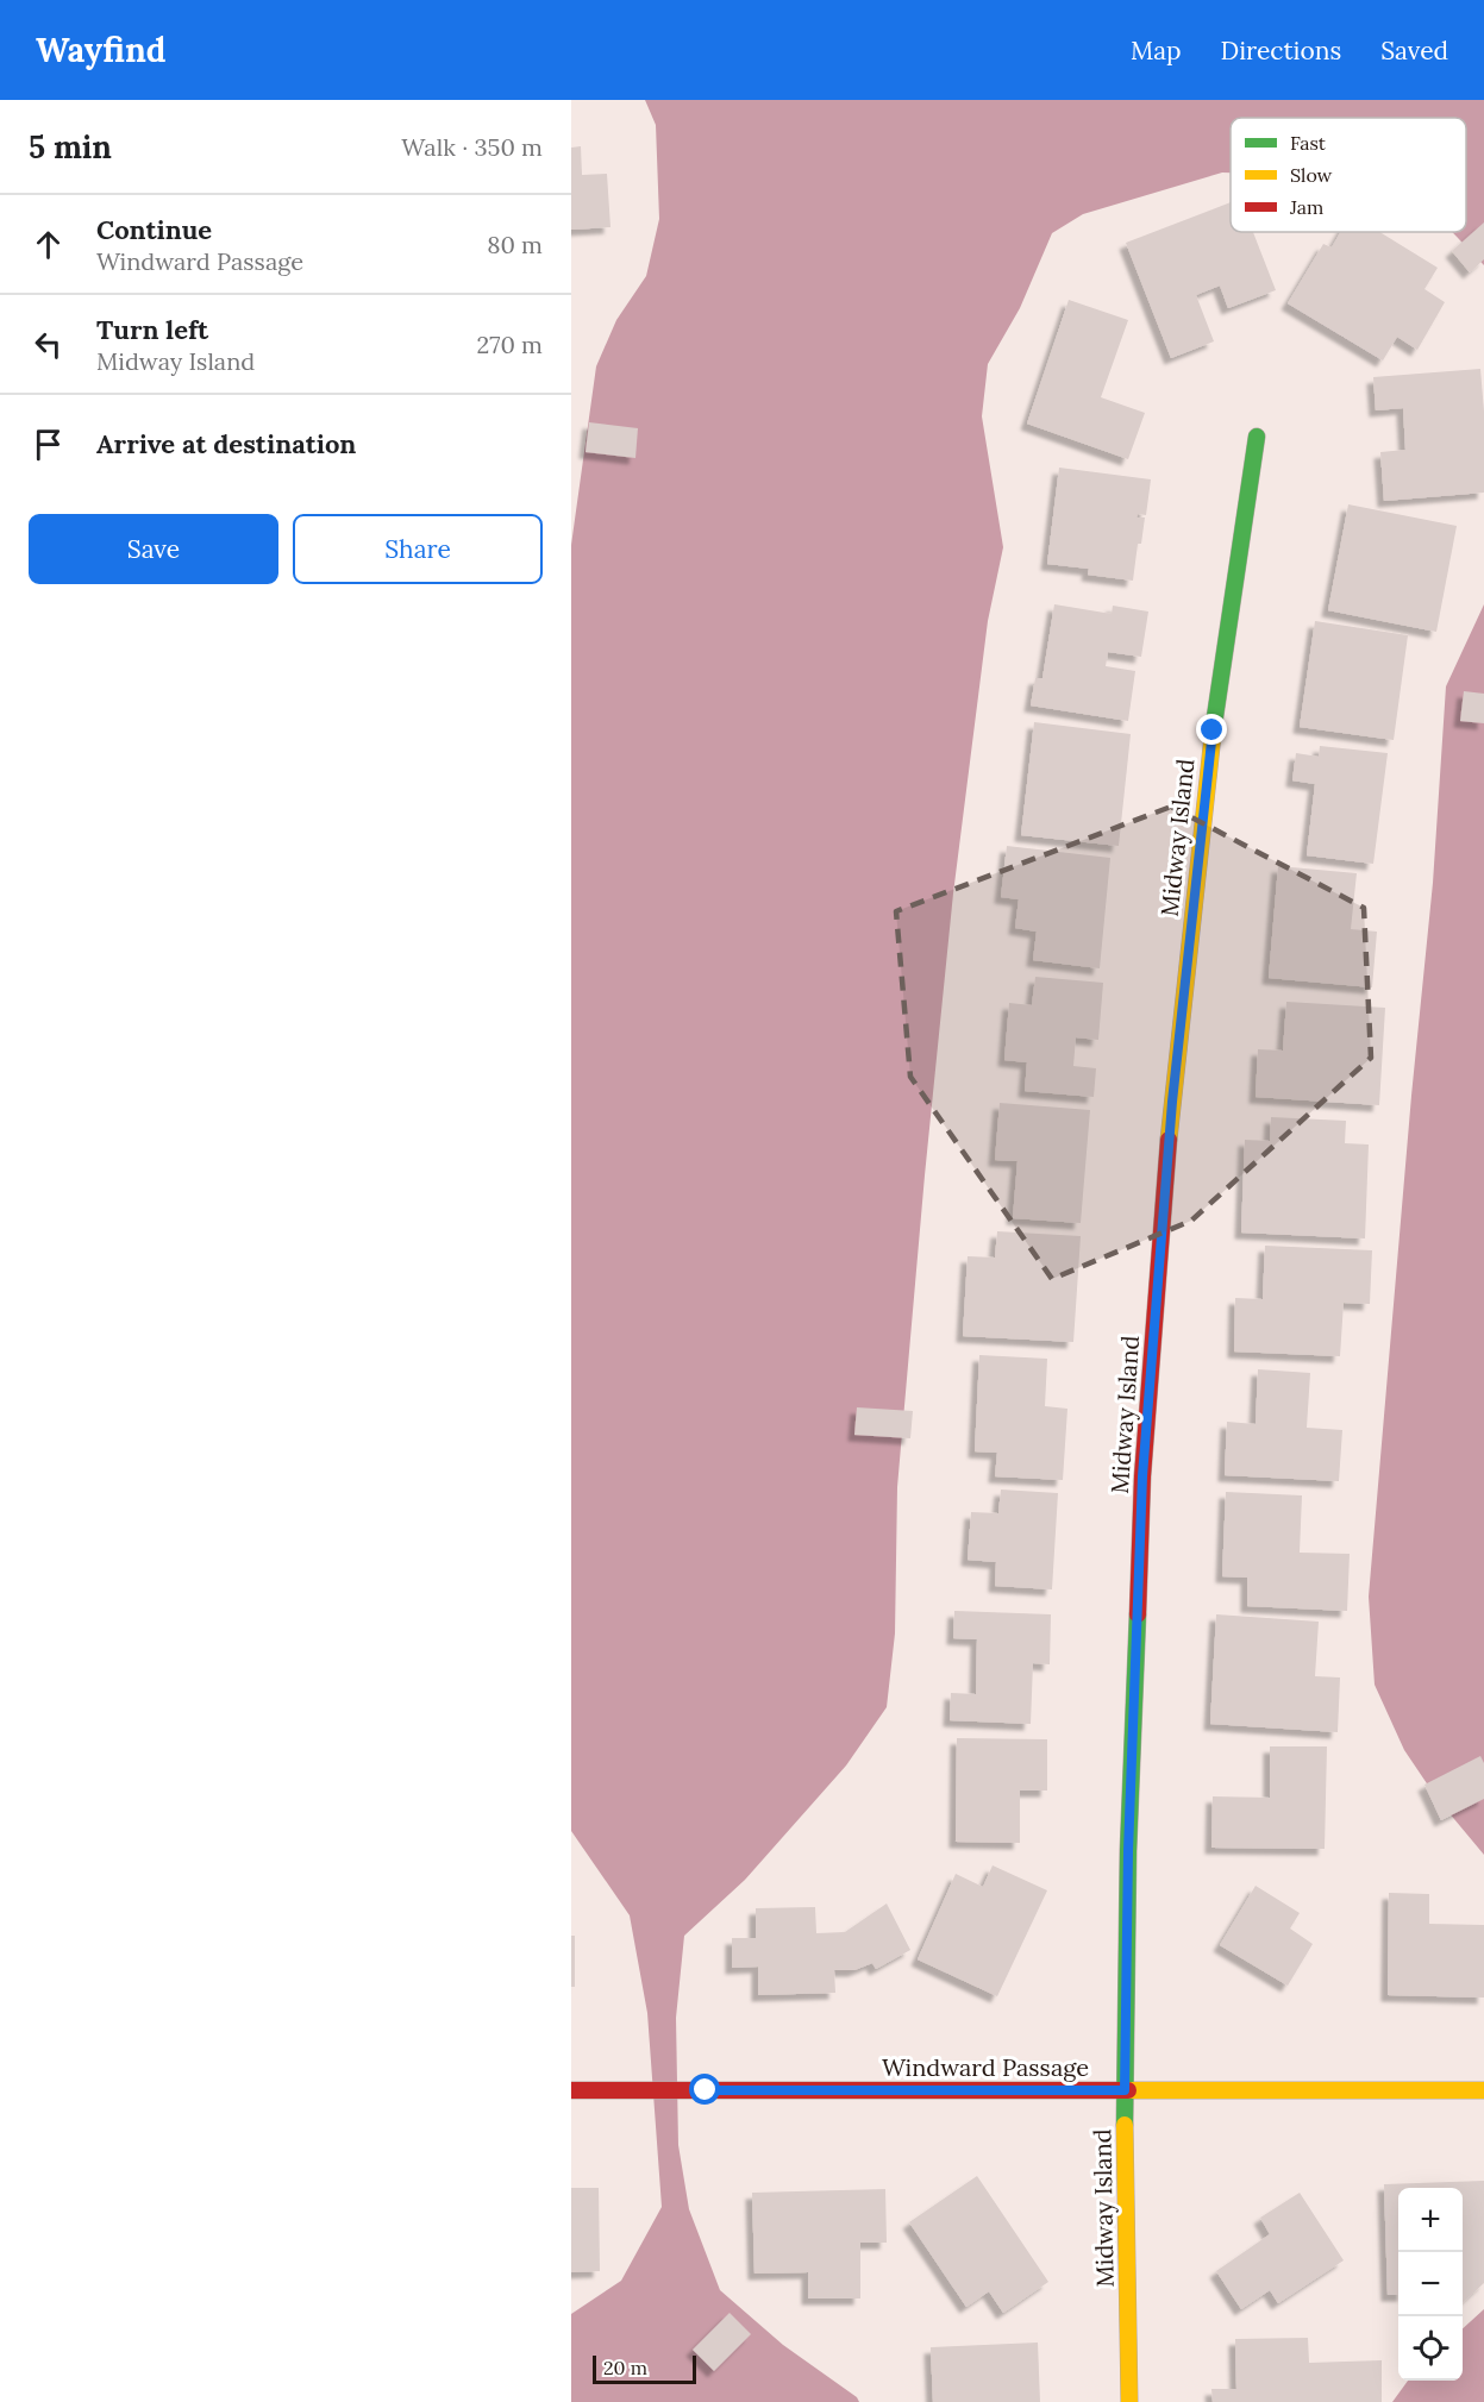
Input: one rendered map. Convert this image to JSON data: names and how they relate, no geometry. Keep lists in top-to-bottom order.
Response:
{
  "streets": {
    "street": ["Midway Island", "Windward Passage"]
  },
  "crossings": [
    ["Midway Island", "Windward Passage"]
  ],
  "legend": ["Fast", "Slow", "Jam"],
  "scale_bar": "20 m",
  "page": {
    "header": "Wayfind",
    "nav": ["Map", "Directions", "Saved"],
    "heading": ["5 min", "Walk · 350 m"],
    "list": [
      ["Continue", "Windward Passage", "80 m"],
      ["Turn left", "Midway Island", "270 m"],
      "Arrive at destination"
    ],
    "buttons": ["Save", "Share"],
    "map_buttons": ["+", "−"],
    "scale": "20 m"
  }
}
